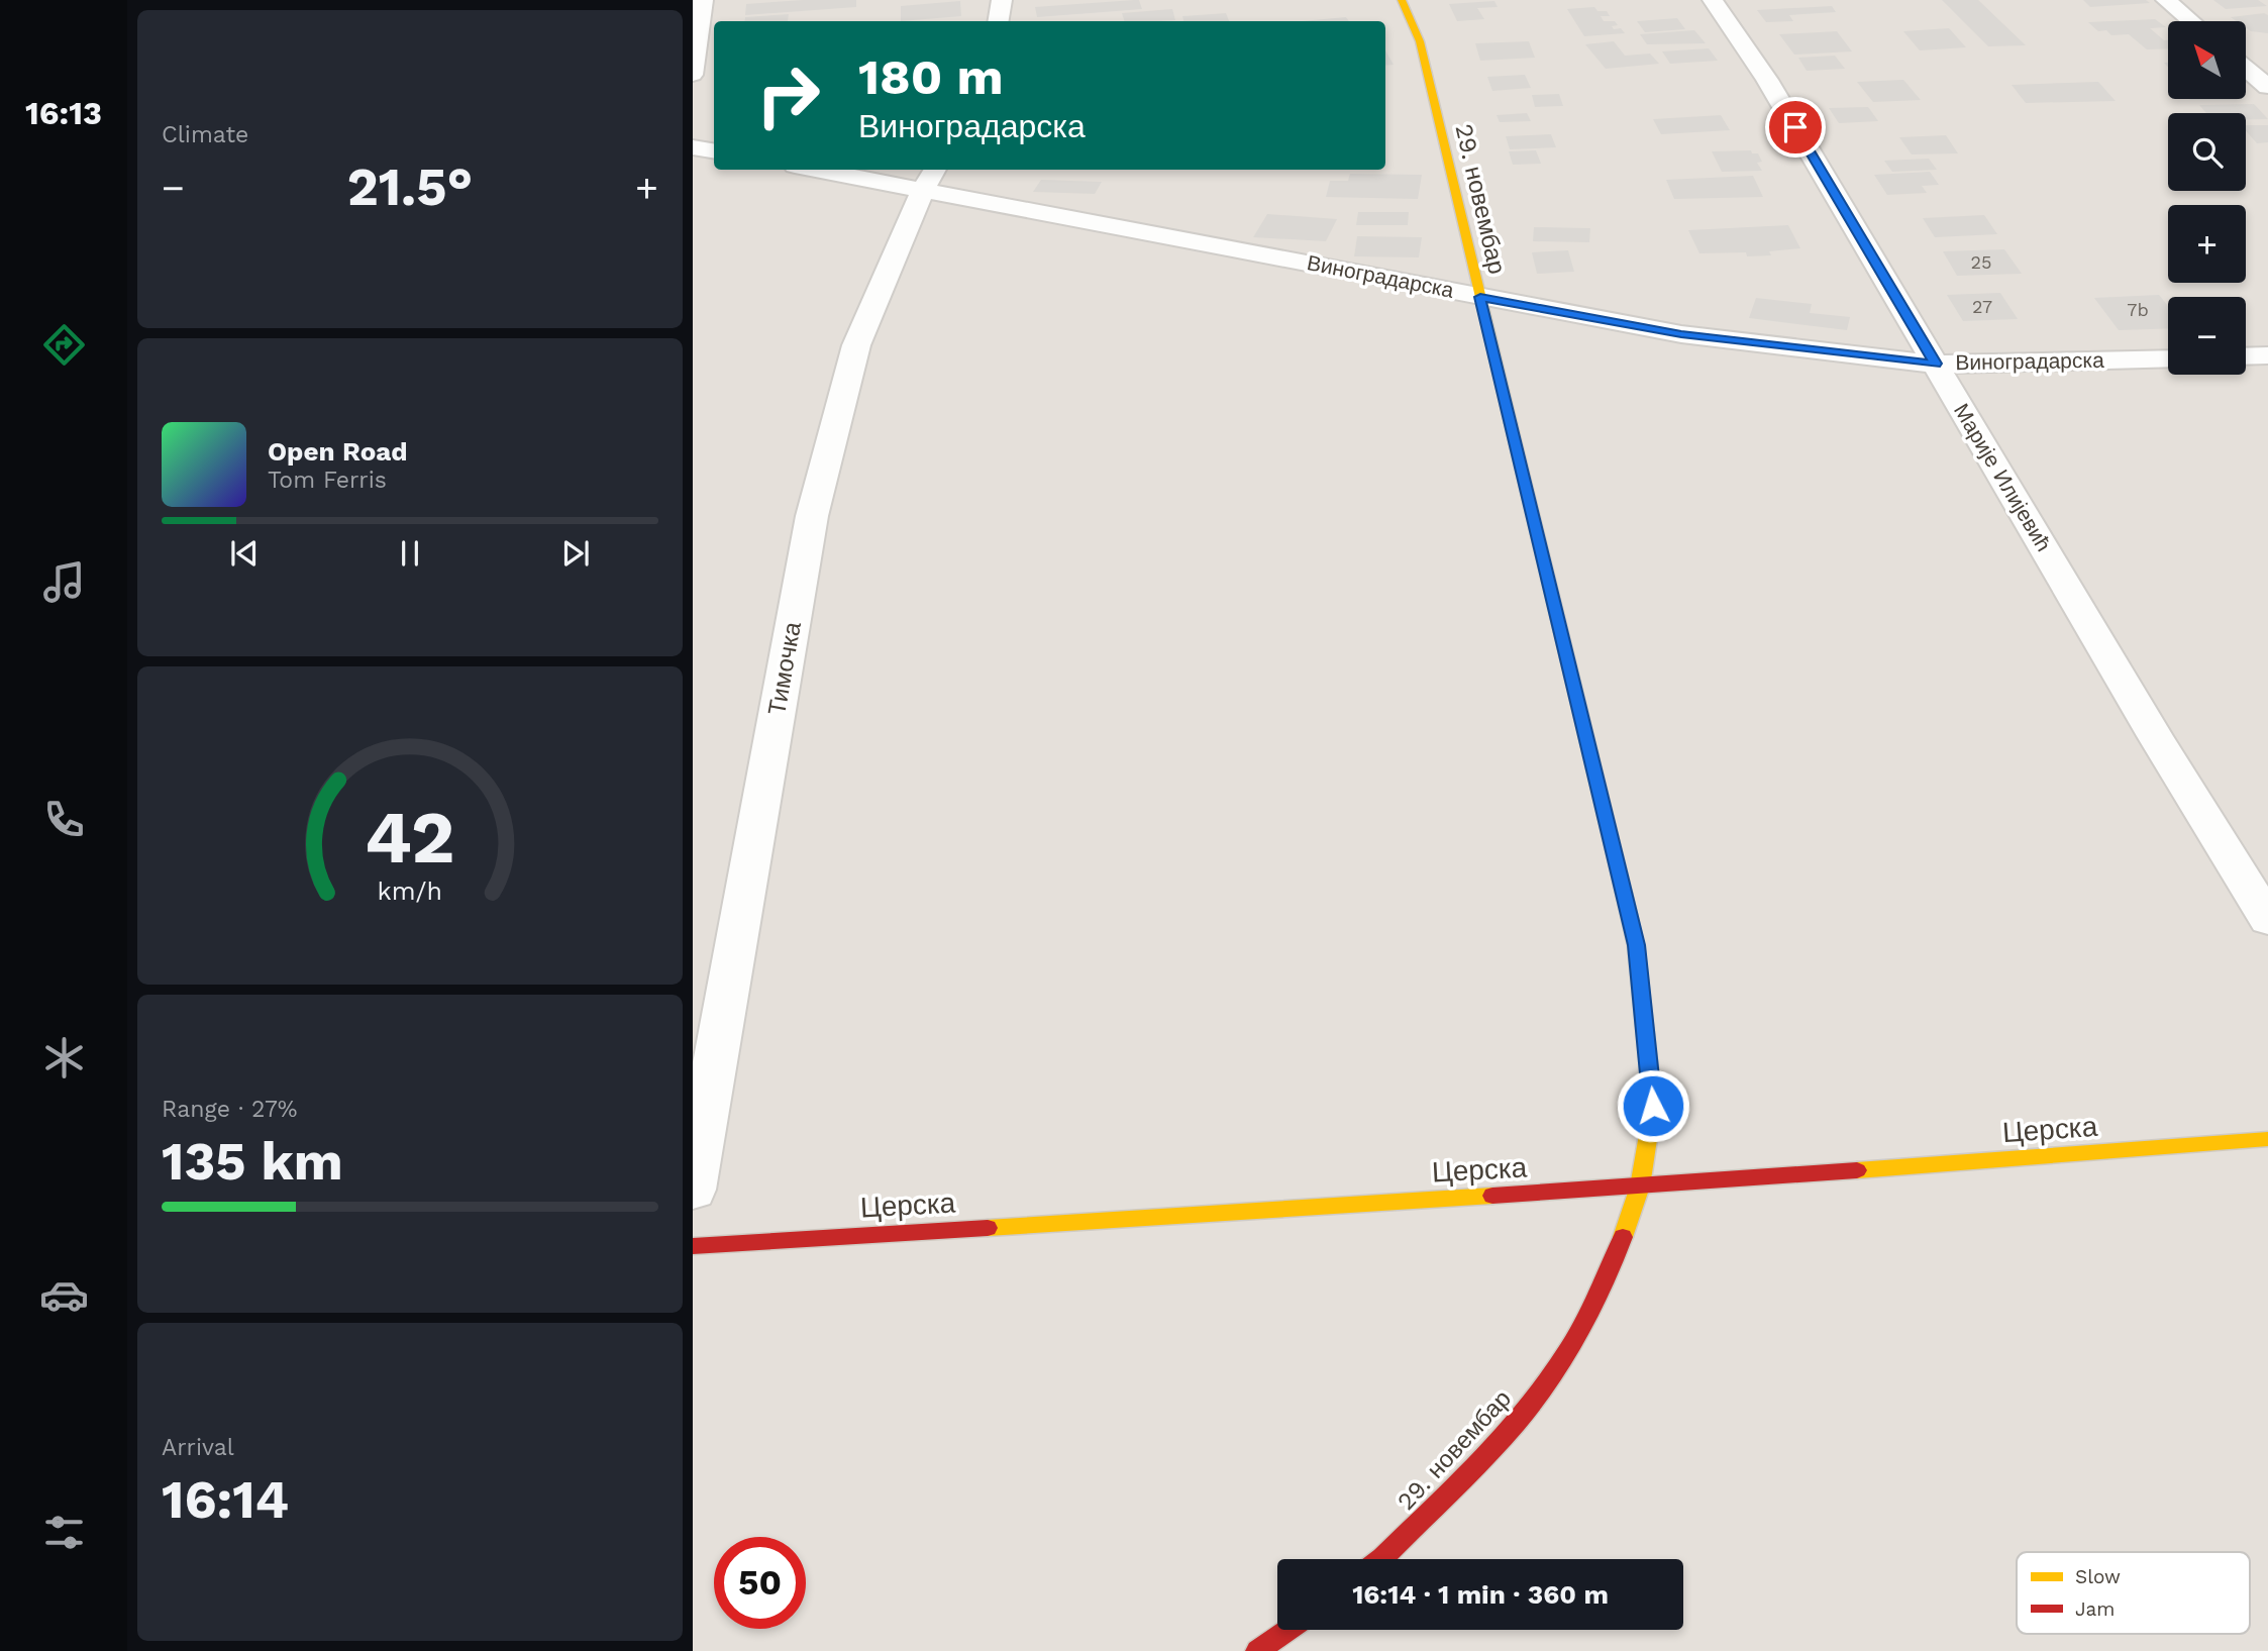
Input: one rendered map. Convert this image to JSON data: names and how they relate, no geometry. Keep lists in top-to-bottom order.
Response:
{
  "streets": {
    "main road": ["29. новембар", "Церска"],
    "street": ["Виноградарска", "Марије Илијевић", "Тимочка"]
  },
  "crossings": [
    ["29. новембар", "Виноградарска"],
    ["29. новембар", "Церска"],
    ["Виноградарска", "Марије Илијевић"],
    ["Виноградарска", "Тимочка"]
  ],
  "house_numbers": ["25", "27", "7b"],
  "legend": ["Slow", "Jam"],
  "north": "top left",
  "page": {
    "tabs": "16:13",
    "tile": [
      "Climate",
      ["Range · 27%", "135 km"],
      ["Arrival", "16:14"]
    ],
    "map_buttons": ["+", "−"],
    "turn": ["180 m", "Виноградарска"],
    "heat": ["−", "21.5°", "+"],
    "song": ["Open Road", "Tom Ferris"],
    "limit": "50",
    "trip": "16:14 · 1 min · 360 m",
    "gauge": ["42", "km/h"]
  }
}
